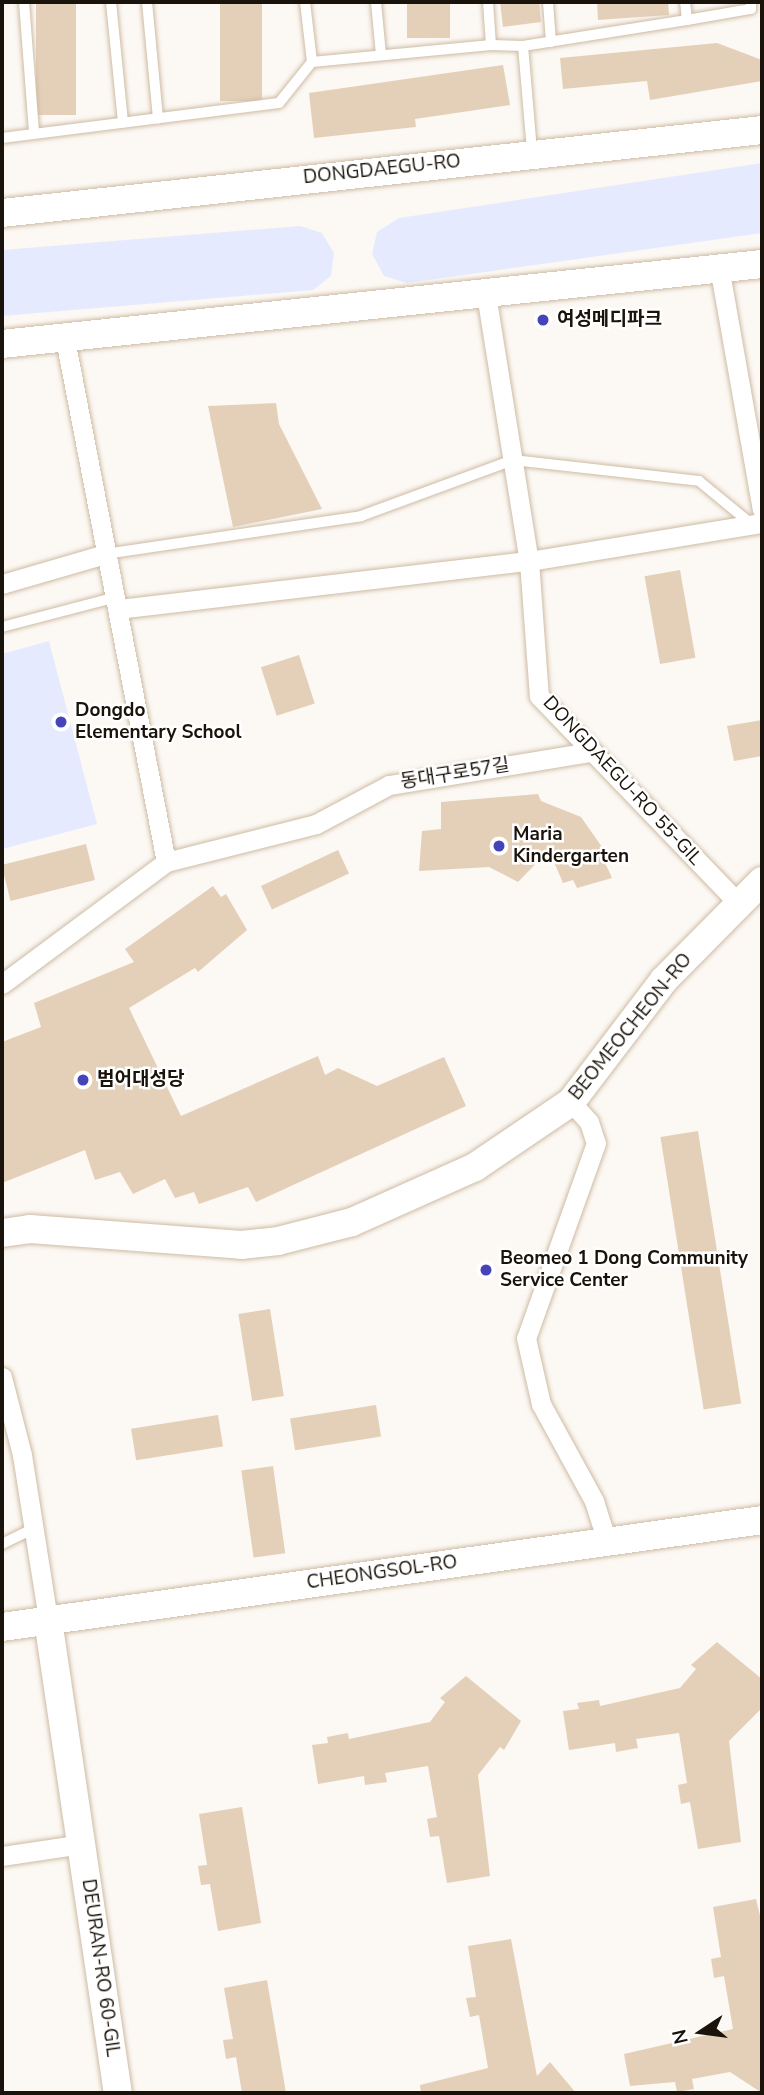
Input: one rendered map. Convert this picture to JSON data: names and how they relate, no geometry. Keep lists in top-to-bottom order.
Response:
{
  "streets": {
    "main road": [
      "DONGDAEGU-RO",
      "BEOMEOCHEON-RO",
      "CHEONGSOL-RO",
      "DEURAN-RO 60-GIL"
    ],
    "street": ["동대구로57길", "DONGDAEGU-RO 55-GIL"]
  },
  "crossings": [
    ["동대구로57길", "DONGDAEGU-RO 55-GIL"],
    ["DONGDAEGU-RO 55-GIL", "BEOMEOCHEON-RO"],
    ["CHEONGSOL-RO", "DEURAN-RO 60-GIL"]
  ],
  "places": [
    "여성메디파크",
    "Dongdo Elementary School",
    "Maria Kindergarten",
    "범어대성당",
    "Beomeo 1 Dong Community Service Center"
  ],
  "north": "left"
}
